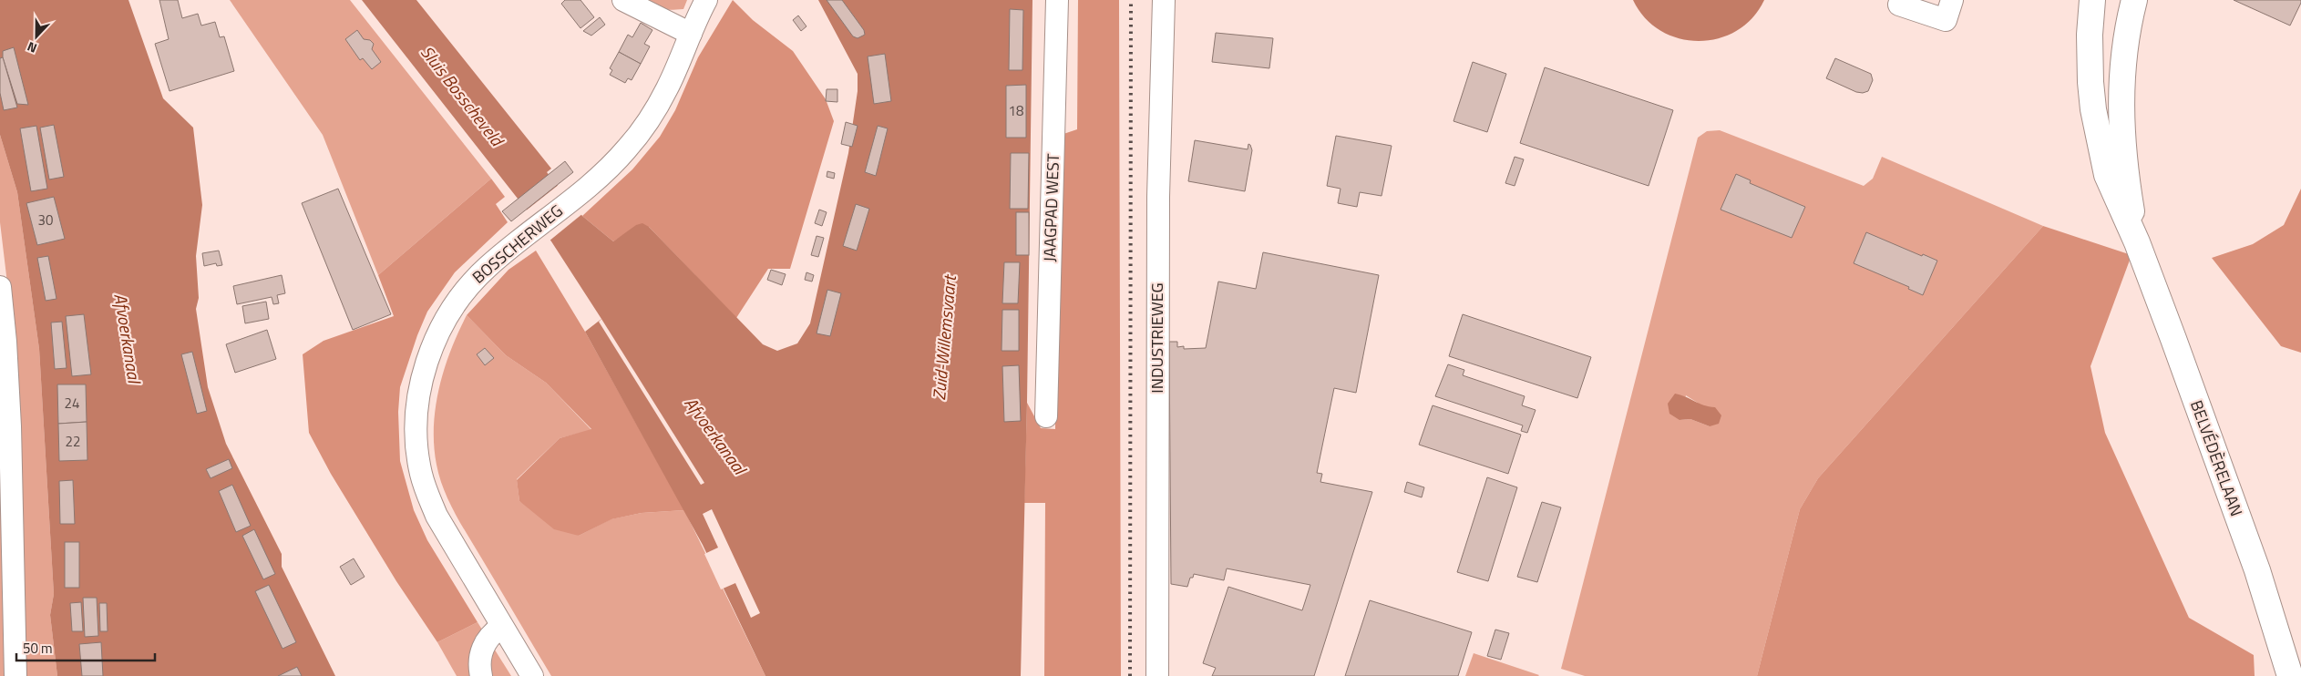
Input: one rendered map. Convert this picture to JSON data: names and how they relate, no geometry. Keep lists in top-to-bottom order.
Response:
{
  "streets": {
    "main road": ["BELVÉDÈRELAAN"],
    "street": ["JAAGPAD WEST", "BOSSCHERWEG", "INDUSTRIEWEG"]
  },
  "water": ["Sluis Bosscheveld", "Afvoerkanaal", "Zuid-Willemsvaart"],
  "house_numbers": [
    "18",
    "30",
    "24",
    "22"
  ],
  "scale_bar": "50 m",
  "north": "bottom"
}
